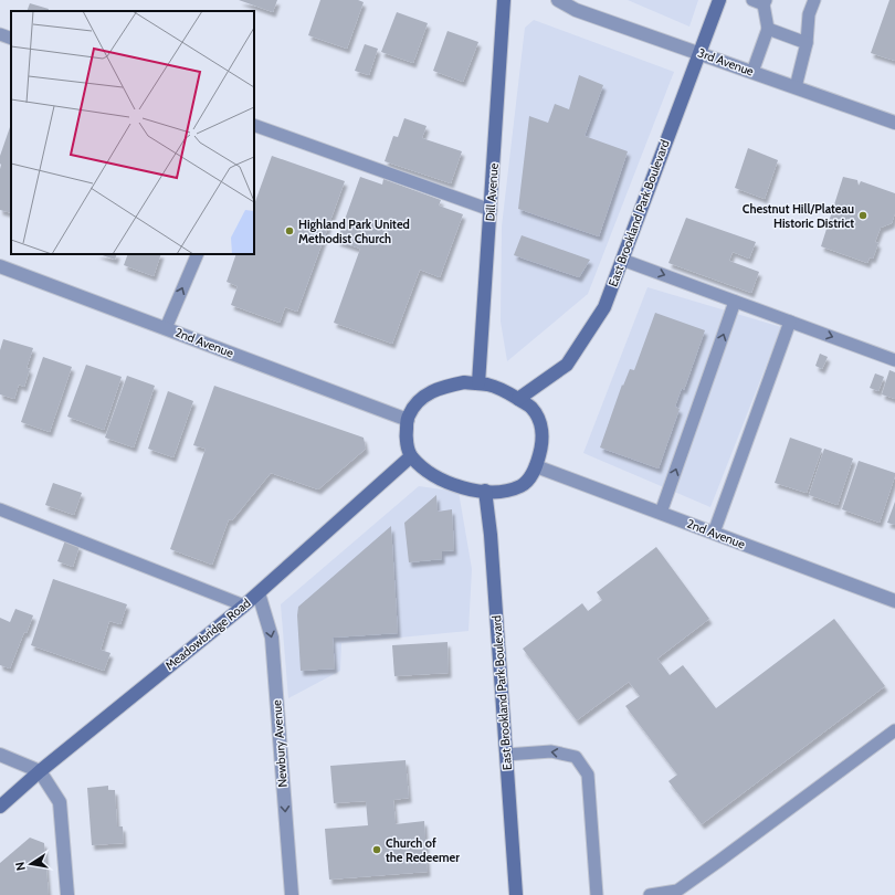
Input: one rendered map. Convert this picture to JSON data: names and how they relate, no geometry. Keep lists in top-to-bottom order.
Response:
{
  "streets": {
    "main road": ["Dill Avenue", "East Brookland Park Boulevard", "Meadowbridge Road"],
    "street": ["3rd Avenue", "2nd Avenue", "Newbury Avenue"]
  },
  "crossings": [
    ["3rd Avenue", "East Brookland Park Boulevard"],
    ["Dill Avenue", "East Brookland Park Boulevard"],
    ["Dill Avenue", "2nd Avenue"],
    ["Dill Avenue", "Meadowbridge Road"],
    ["East Brookland Park Boulevard", "2nd Avenue"],
    ["East Brookland Park Boulevard", "Meadowbridge Road"],
    ["2nd Avenue", "Meadowbridge Road"],
    ["Meadowbridge Road", "Newbury Avenue"]
  ],
  "one_way": ["Newbury Avenue"],
  "places": ["Chestnut Hill/Plateau Historic District", "Highland Park United Methodist Church", "Church of the Redeemer"],
  "north": "left"
}
